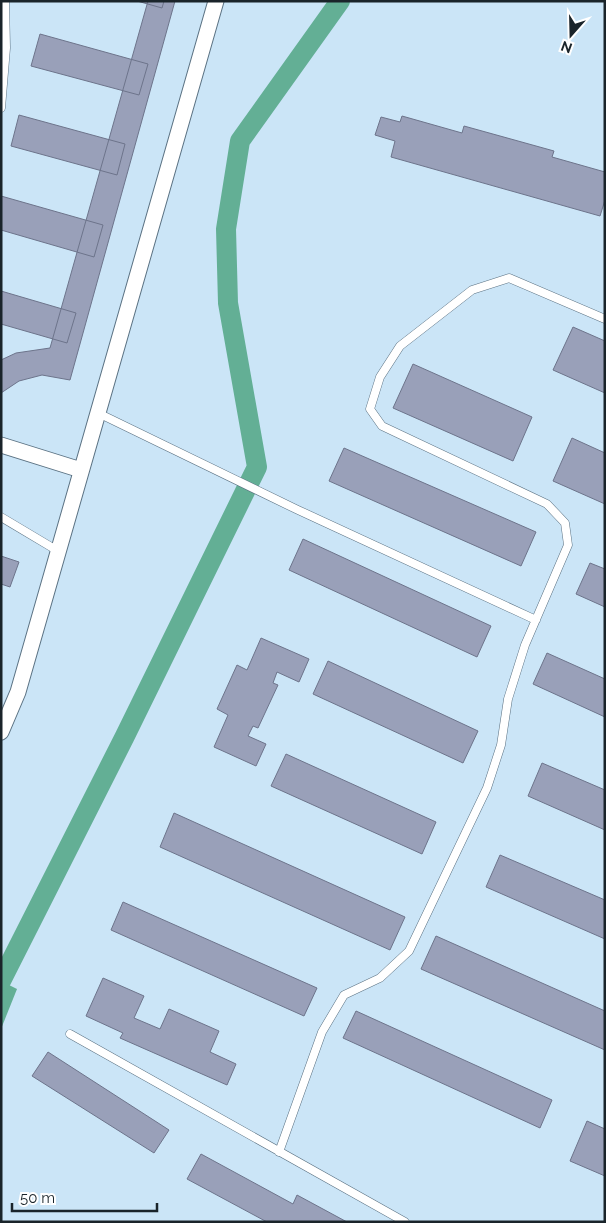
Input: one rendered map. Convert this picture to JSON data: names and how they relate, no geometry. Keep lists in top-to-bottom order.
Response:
{
  "scale_bar": "50 m",
  "north": "bottom"
}
